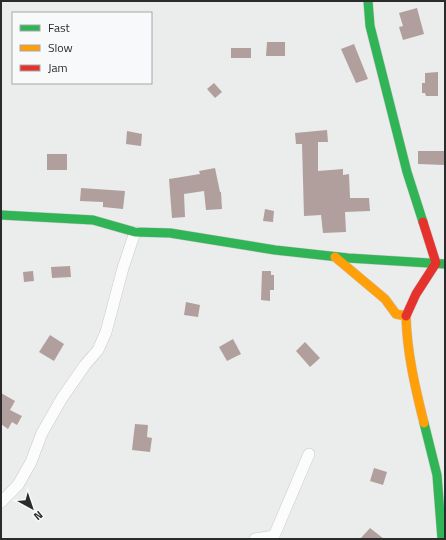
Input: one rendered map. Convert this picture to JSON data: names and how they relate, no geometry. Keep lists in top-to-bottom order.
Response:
{
  "legend": ["Fast", "Slow", "Jam"],
  "north": "bottom right"
}
